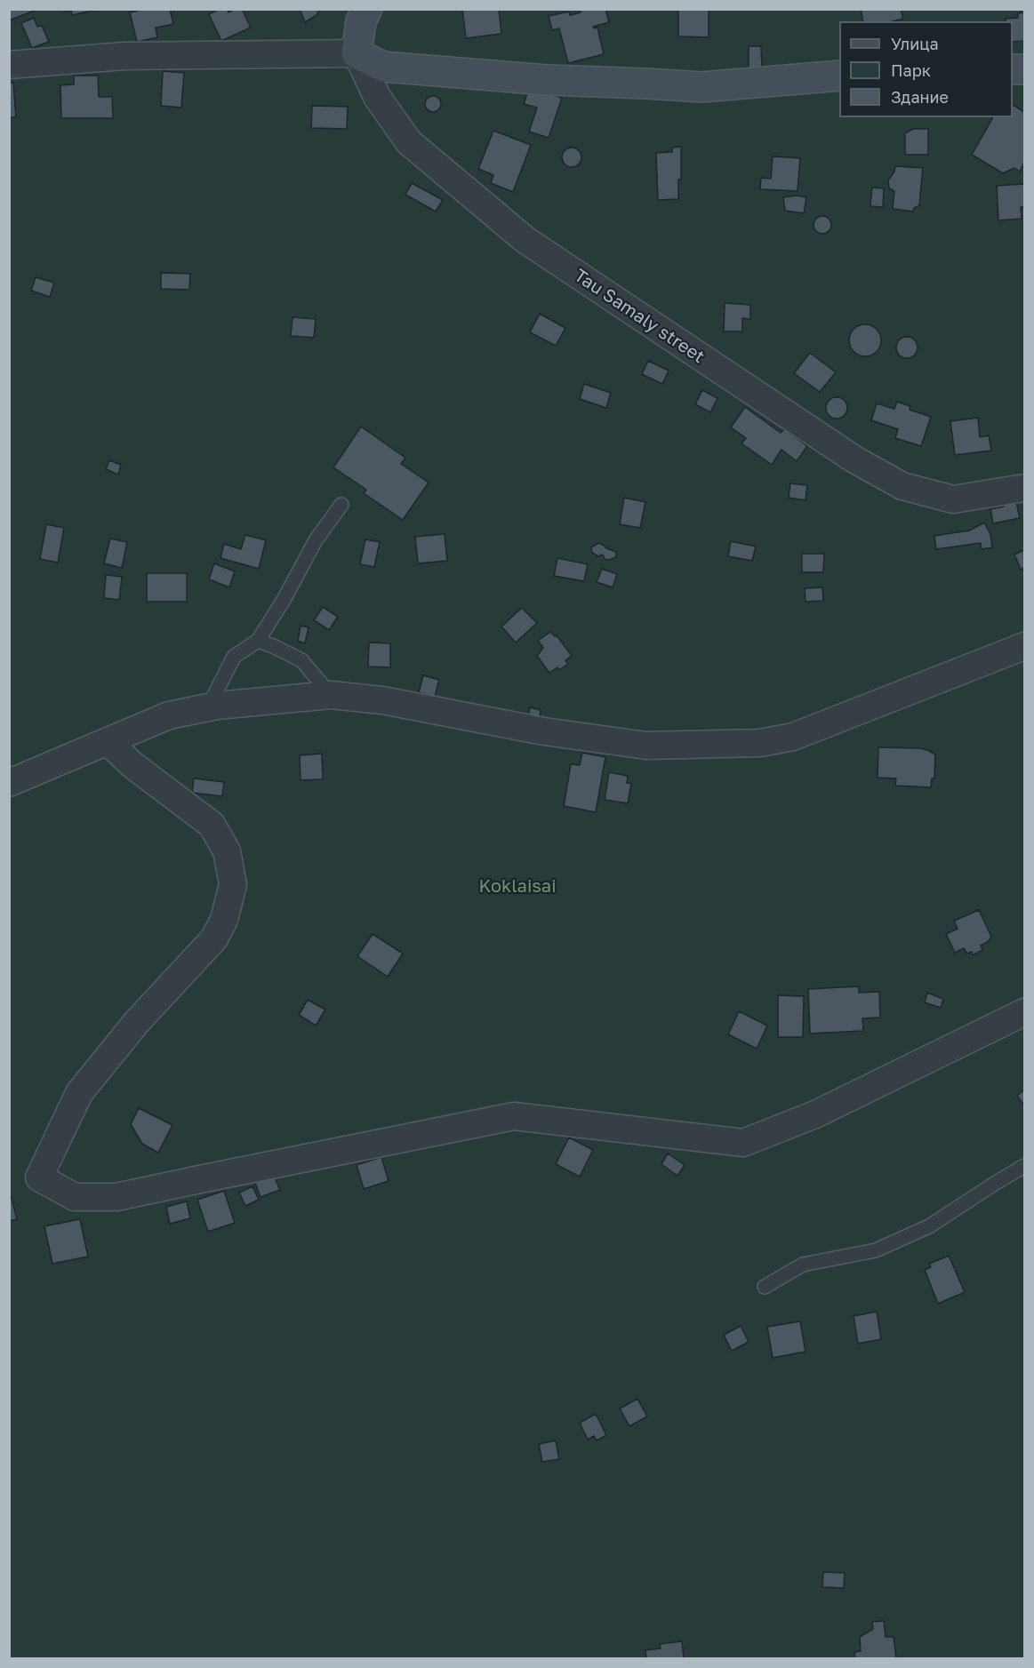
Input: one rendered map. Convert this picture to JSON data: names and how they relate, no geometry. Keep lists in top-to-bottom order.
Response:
{
  "streets": {
    "street": ["Tau Samaly street"]
  },
  "parks": ["Koklaisai"],
  "legend": ["Улица", "Парк", "Здание"]
}
